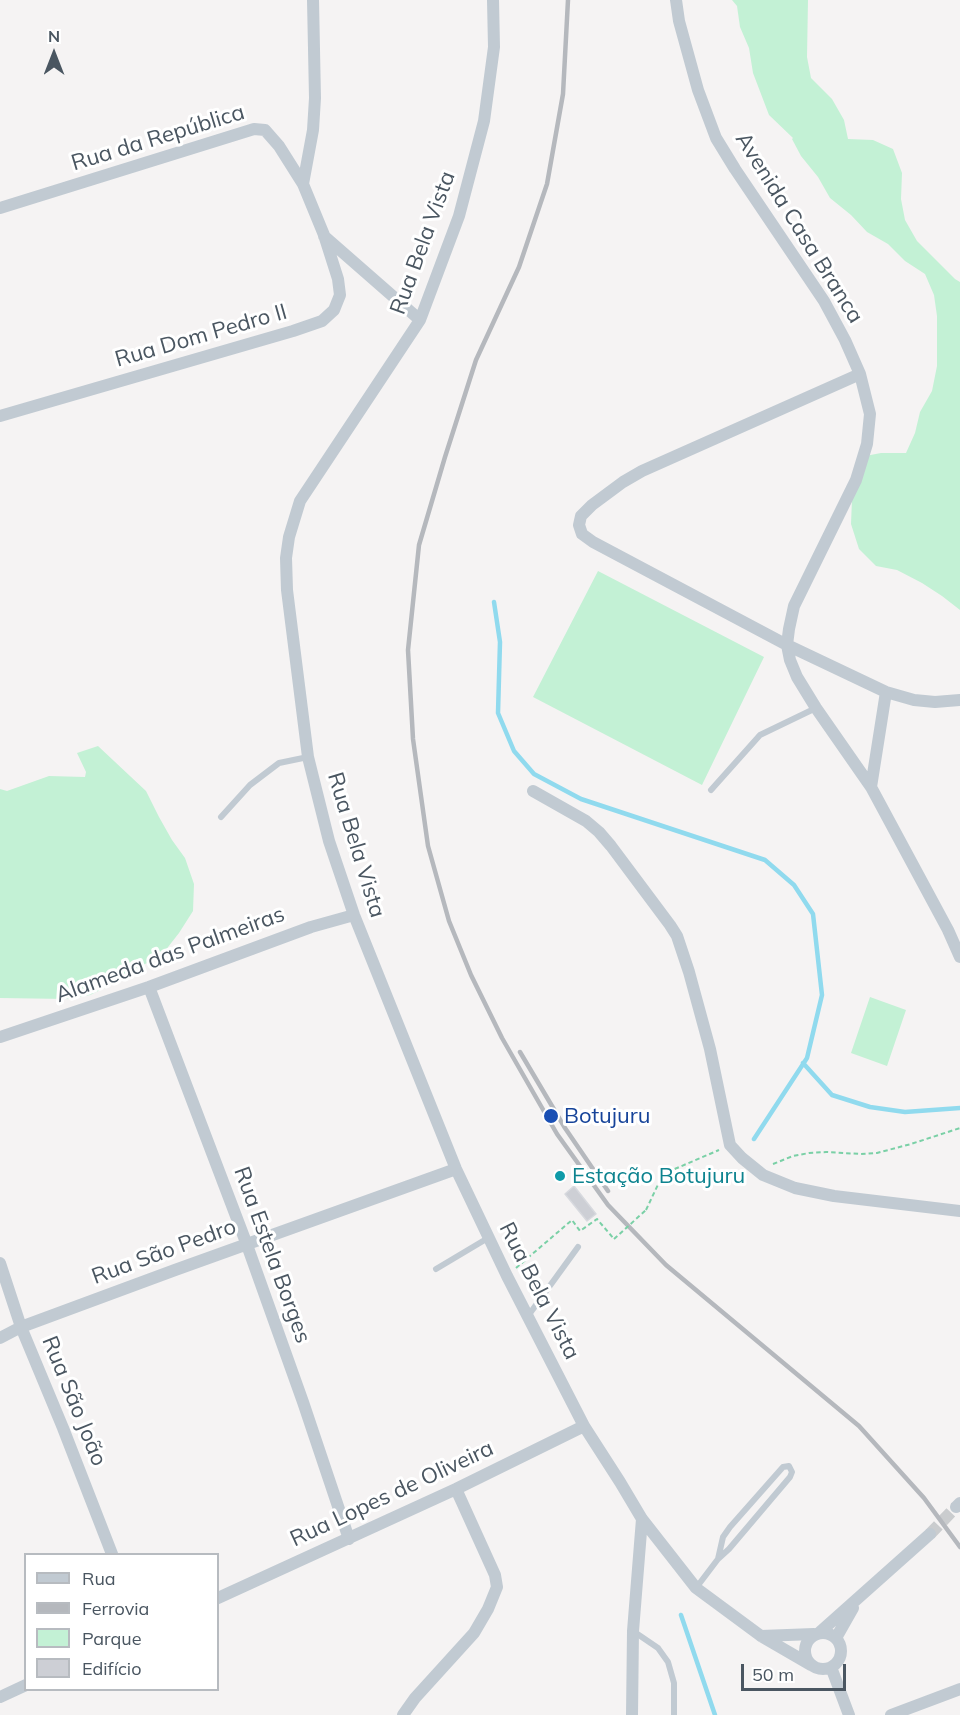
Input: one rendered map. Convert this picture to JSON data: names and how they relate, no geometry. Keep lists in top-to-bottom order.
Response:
{
  "streets": {
    "street": [
      "Rua da República",
      "Avenida Casa Branca",
      "Rua Bela Vista",
      "Rua Dom Pedro II",
      "Alameda das Palmeiras",
      "Rua São Pedro",
      "Rua Estela Borges",
      "Rua São João",
      "Rua Lopes de Oliveira"
    ]
  },
  "crossings": [
    ["Rua da República", "Rua Dom Pedro II"],
    ["Rua Bela Vista", "Alameda das Palmeiras"],
    ["Rua Bela Vista", "Rua São Pedro"],
    ["Rua Bela Vista", "Rua Lopes de Oliveira"],
    ["Alameda das Palmeiras", "Rua Estela Borges"],
    ["Rua São Pedro", "Rua Estela Borges"],
    ["Rua São Pedro", "Rua São João"],
    ["Rua Estela Borges", "Rua Lopes de Oliveira"]
  ],
  "places": ["Botujuru", "Estação Botujuru"],
  "legend": [
    "Rua",
    "Ferrovia",
    "Parque",
    "Edifício"
  ],
  "scale_bar": "50 m",
  "north": "top"
}
